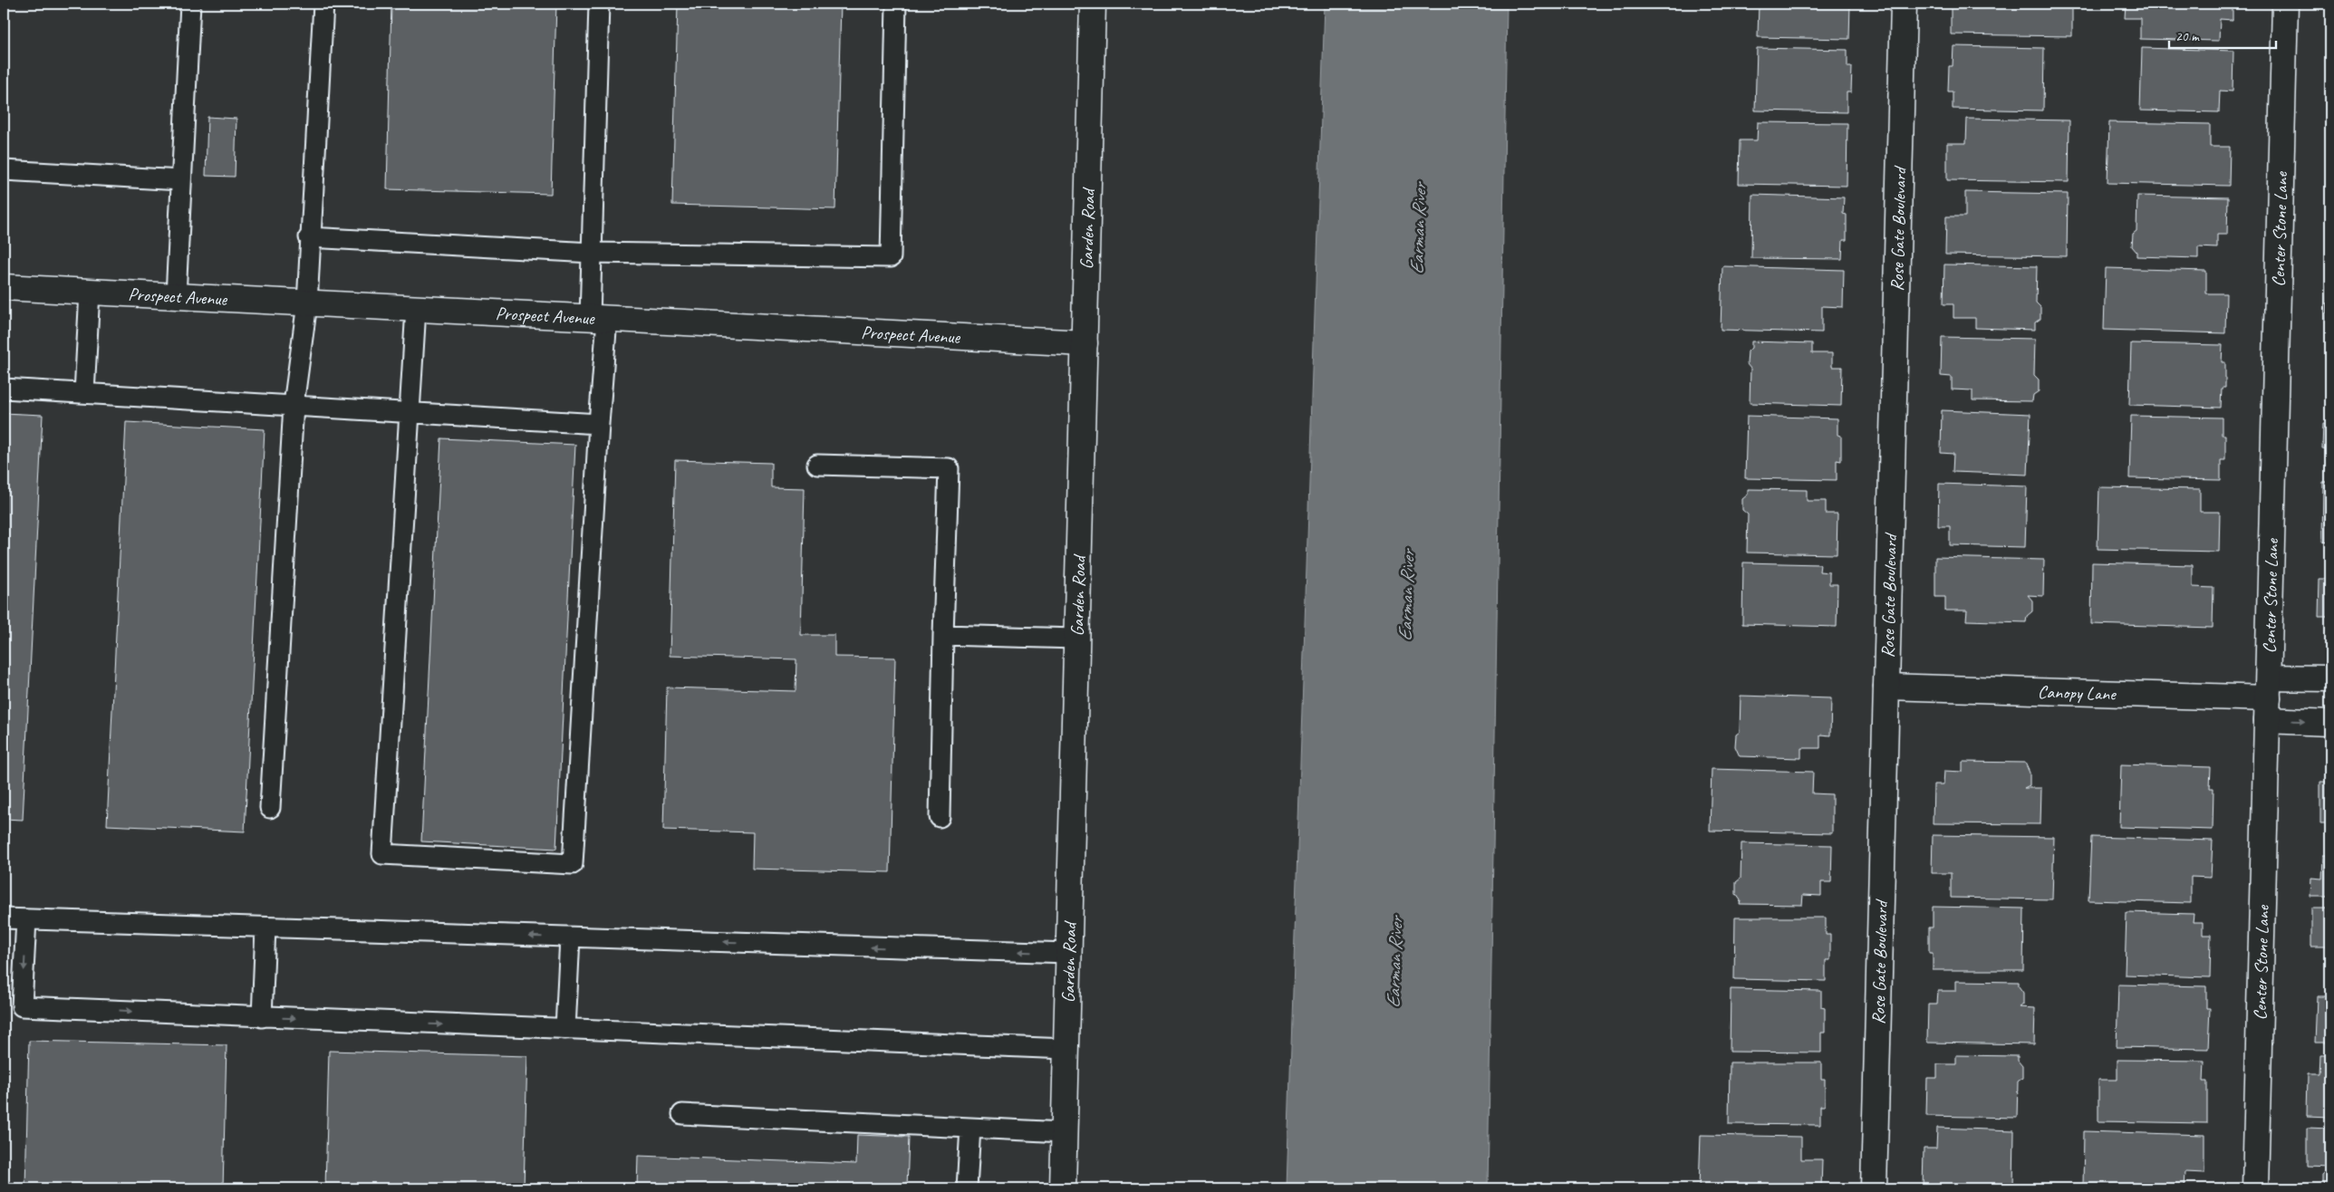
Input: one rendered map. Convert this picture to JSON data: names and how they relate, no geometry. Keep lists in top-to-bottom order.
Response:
{
  "streets": {
    "street": [
      "Garden Road",
      "Rose Gate Boulevard",
      "Center Stone Lane",
      "Prospect Avenue",
      "Canopy Lane"
    ]
  },
  "crossings": [
    ["Garden Road", "Prospect Avenue"],
    ["Rose Gate Boulevard", "Canopy Lane"],
    ["Center Stone Lane", "Canopy Lane"]
  ],
  "water": ["Earman River"],
  "scale_bar": "20 m"
}
